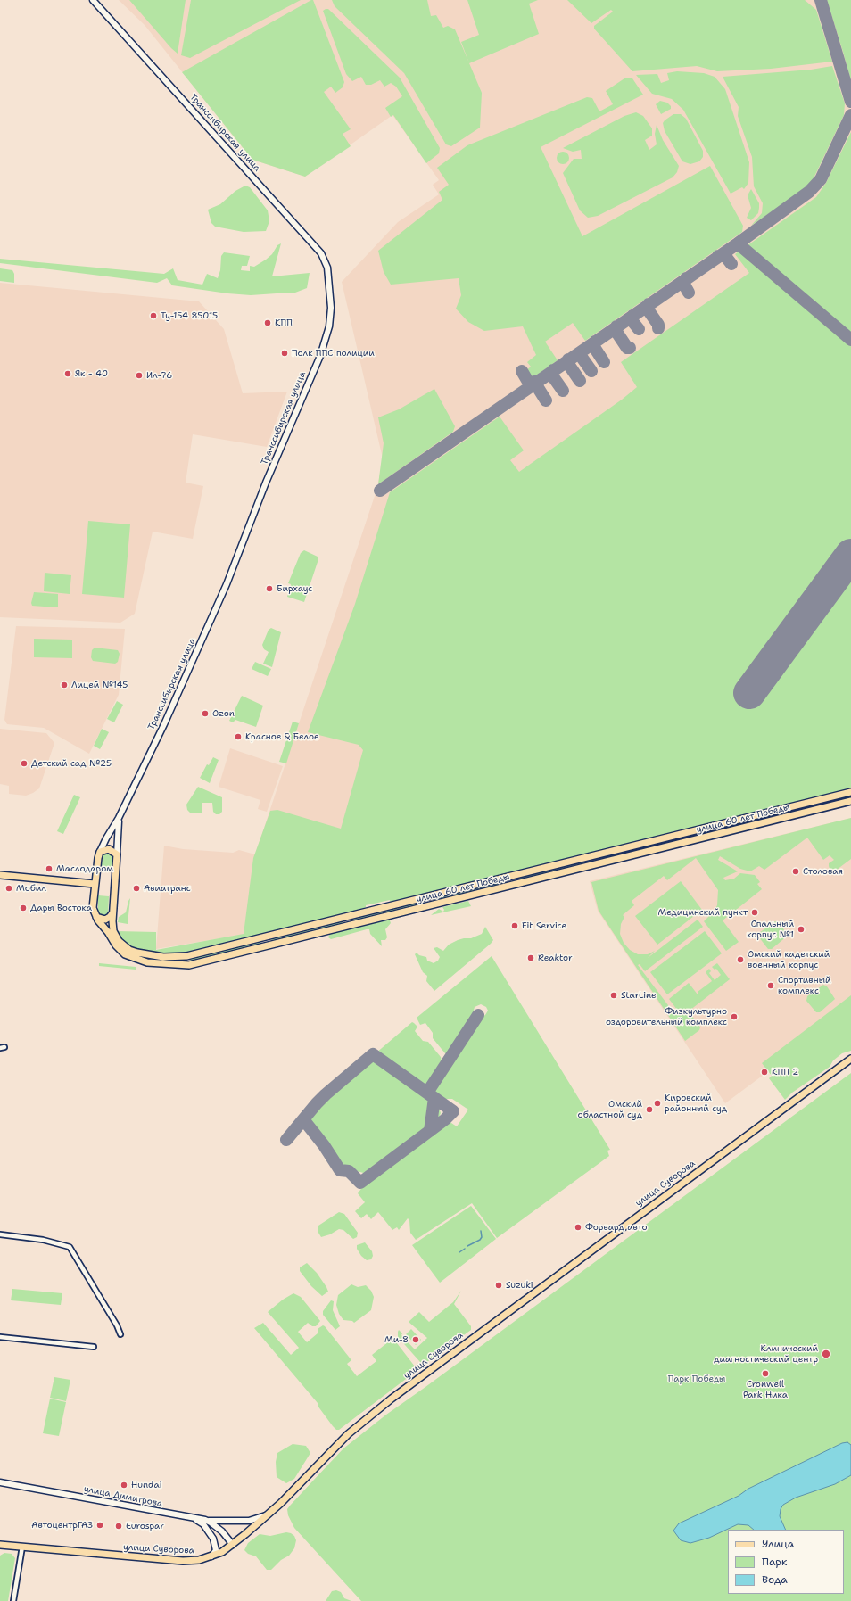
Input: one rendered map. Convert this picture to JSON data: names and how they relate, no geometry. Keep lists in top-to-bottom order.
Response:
{
  "streets": {
    "main road": [
      "Транссибирская улица",
      "улица 60 лет Победы",
      "улица Суворова",
      "улица Димитрова"
    ]
  },
  "crossings": [
    ["Транссибирская улица", "улица 60 лет Победы"],
    ["улица Суворова", "улица Димитрова"]
  ],
  "parks": ["Парк Победы"],
  "places": [
    "Ту-154 85015",
    "КПП",
    "Полк ППС полиции",
    "Як - 40",
    "Ил-76",
    "Бирхаус",
    "Лицей №145",
    "Ozon",
    "Красное & Белое",
    "Детский сад №25",
    "Маслодаром",
    "Столовая",
    "Мобил",
    "Авиатранс",
    "Дары Востока",
    "Медицинский пункт",
    "Fit Service",
    "Спальный корпус №1",
    "Reaktor",
    "Омский кадетский военный корпус",
    "Спортивный комплекс",
    "StarLine",
    "Физкультурно оздоровительный комплекс",
    "КПП 2",
    "Кировский районный суд",
    "Омский областной суд",
    "Форвард авто",
    "Suzuki",
    "Ми-8",
    "Клинический диагностический центр",
    "Cronwell Park Ника",
    "Hundai",
    "АвтоцентрГАЗ",
    "Eurospar"
  ],
  "legend": ["Улица", "Парк", "Вода"]
}
